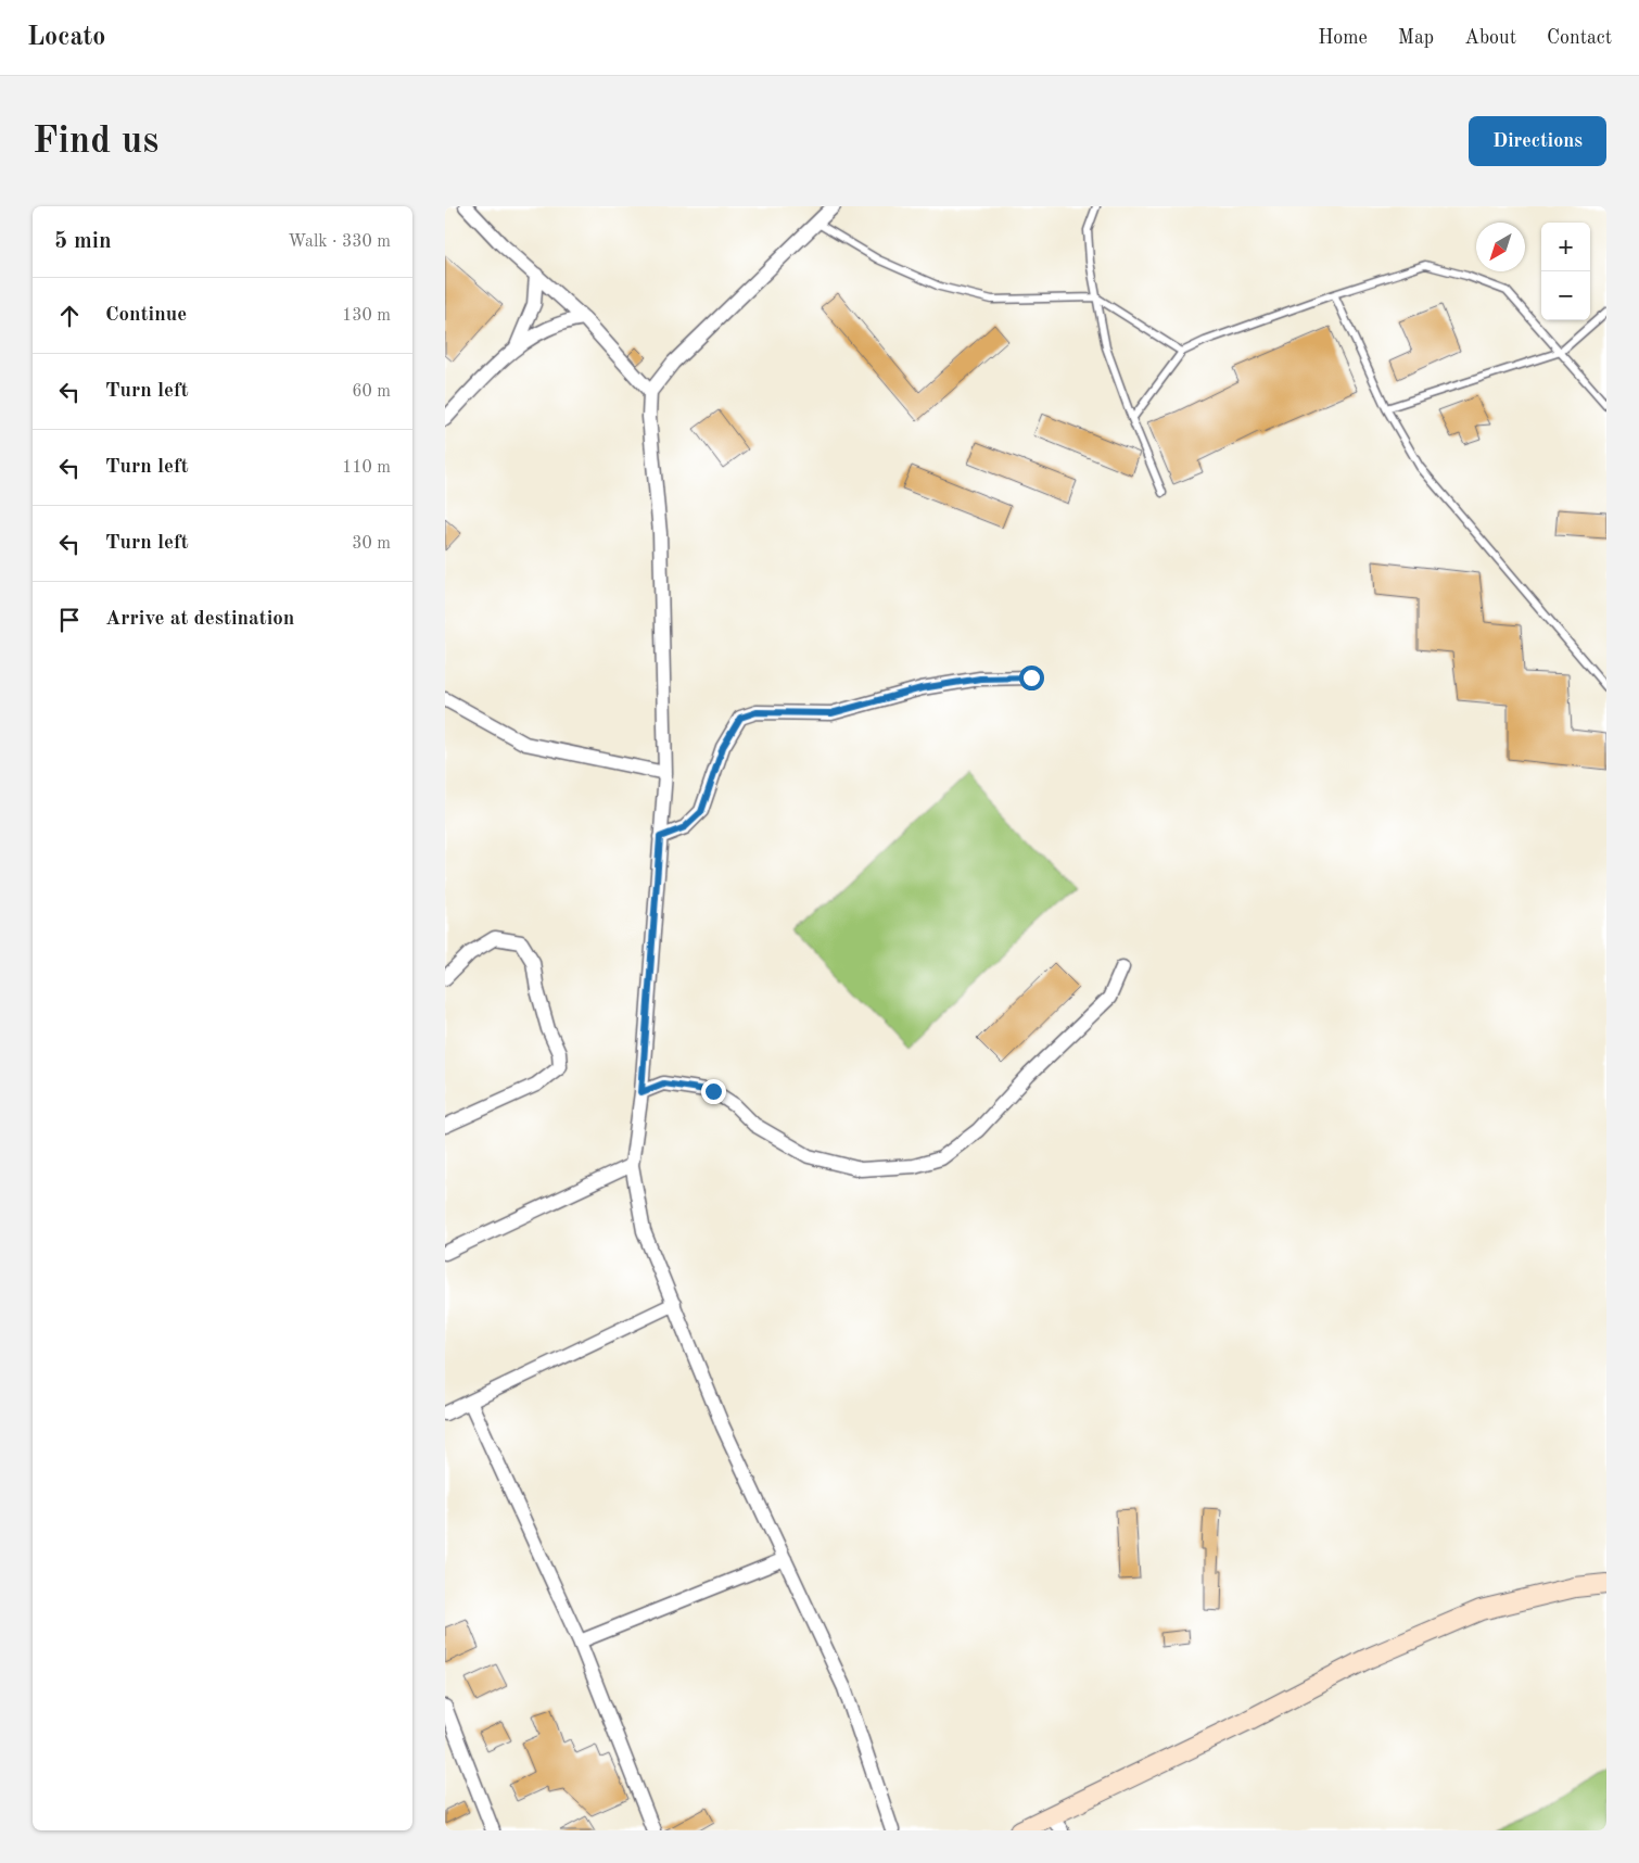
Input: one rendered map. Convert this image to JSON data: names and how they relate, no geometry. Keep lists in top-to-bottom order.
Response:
{
  "north": "bottom left",
  "page": {
    "header": "Locato",
    "nav": [
      "Home",
      "Map",
      "About",
      "Contact"
    ],
    "buttons": "Directions",
    "title": "Find us",
    "heading": ["5 min", "Walk · 330 m"],
    "map_buttons": ["+", "−"],
    "list": [
      ["Continue", "130 m"],
      ["Turn left", "60 m"],
      ["Turn left", "110 m"],
      ["Turn left", "30 m"],
      "Arrive at destination"
    ]
  }
}
